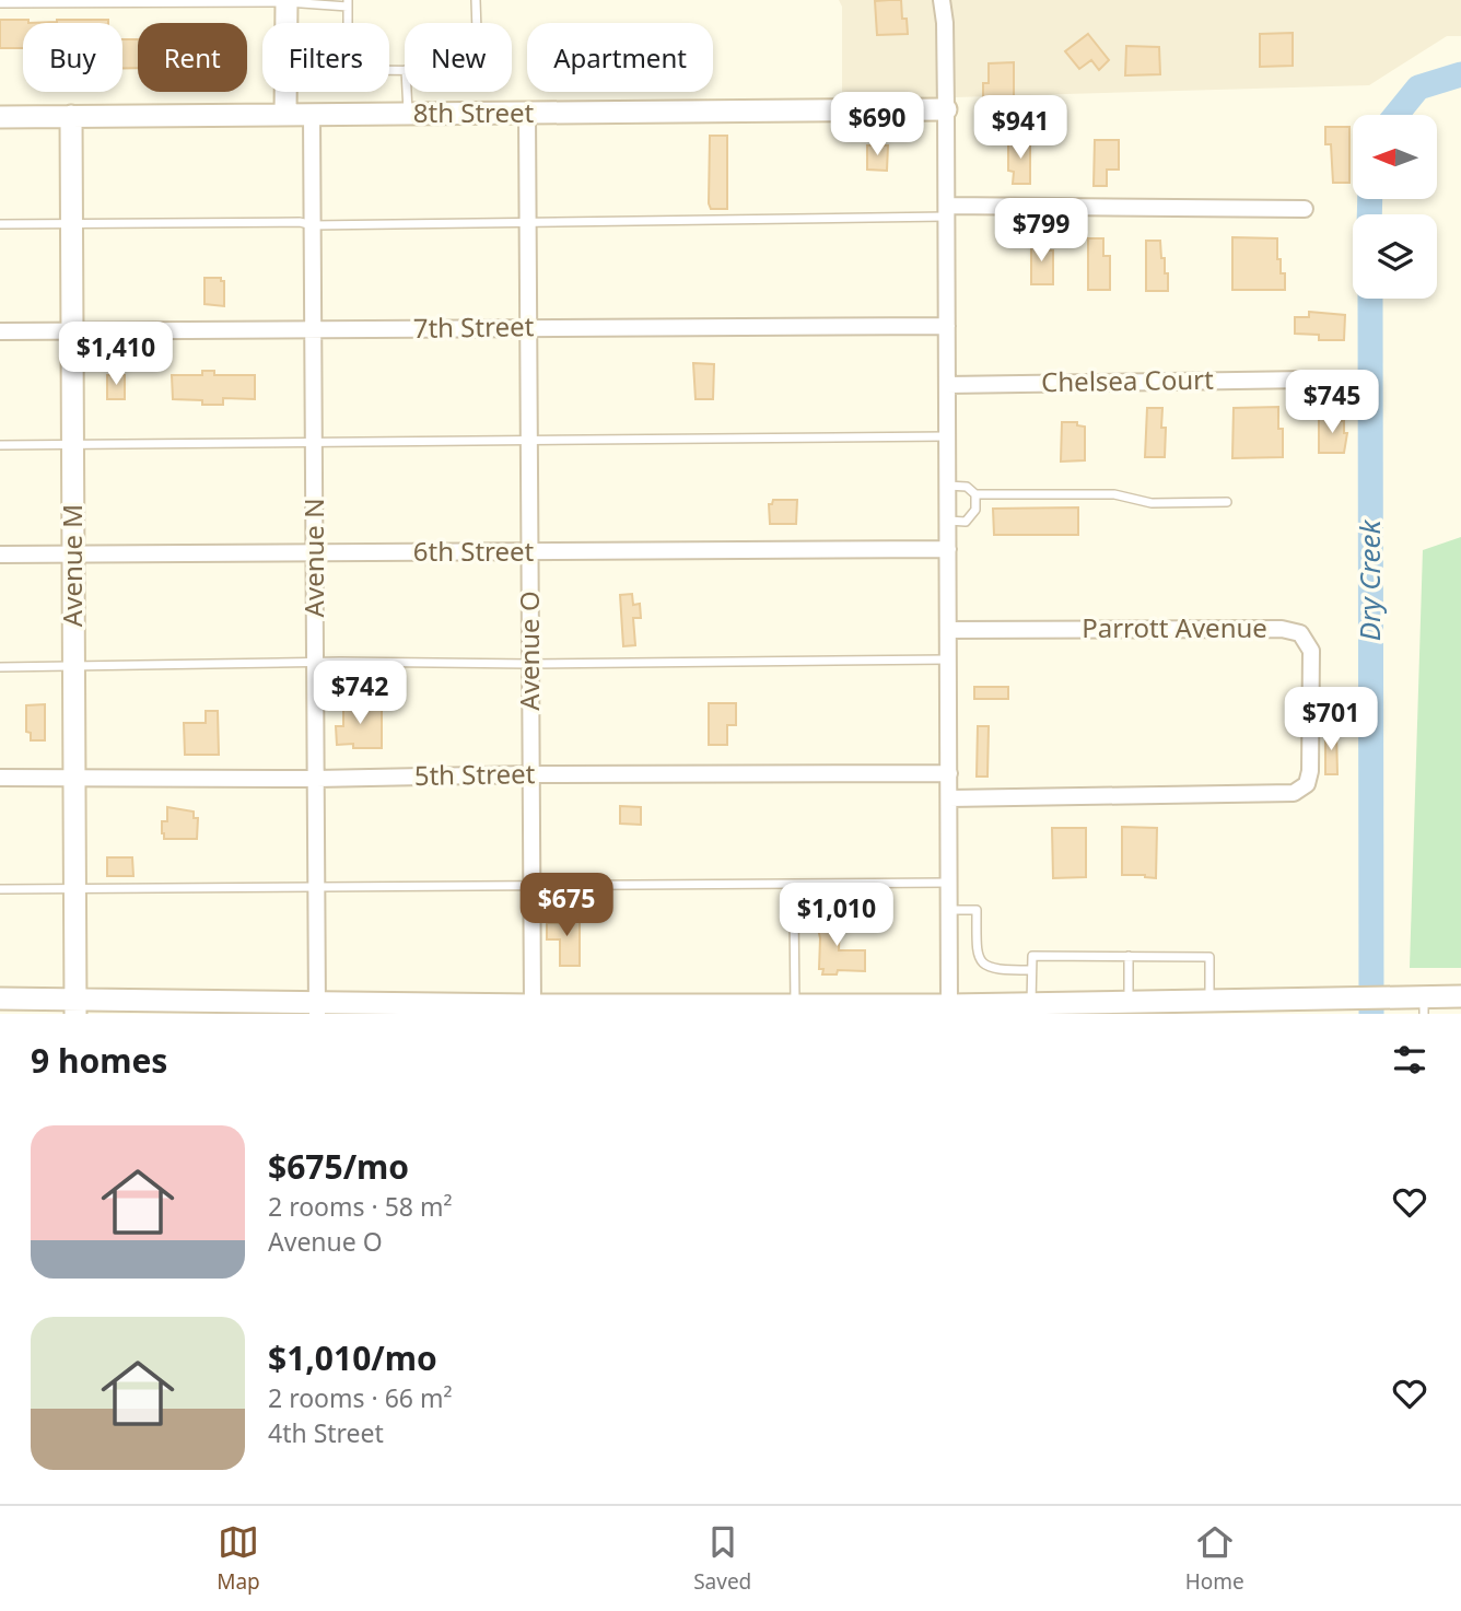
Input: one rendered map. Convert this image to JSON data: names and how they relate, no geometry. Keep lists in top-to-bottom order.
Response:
{
  "streets": {
    "street": [
      "8th Street",
      "7th Street",
      "Chelsea Court",
      "6th Street",
      "Avenue N",
      "Avenue M",
      "Parrott Avenue",
      "Avenue O",
      "5th Street"
    ]
  },
  "crossings": [
    ["8th Street", "Avenue N"],
    ["8th Street", "Avenue M"],
    ["8th Street", "Avenue O"],
    ["7th Street", "Avenue N"],
    ["7th Street", "Avenue M"],
    ["7th Street", "Avenue O"],
    ["6th Street", "Avenue N"],
    ["6th Street", "Avenue M"],
    ["6th Street", "Avenue O"],
    ["Avenue N", "5th Street"],
    ["Avenue M", "5th Street"],
    ["Avenue O", "5th Street"]
  ],
  "water": ["Dry Creek"],
  "north": "left",
  "page": {
    "chip": [
      "Buy",
      "Rent",
      "Filters",
      "New",
      "Apartment"
    ],
    "price": [
      "$690",
      "$941",
      "$799",
      "$1,410",
      "$745",
      "$742",
      "$701",
      "$675",
      "$1,010"
    ],
    "heading": "9 homes",
    "list": [
      {
        "name": "$675/mo",
        "note": "2 rooms · 58 m² · Avenue O"
      },
      {
        "name": "$1,010/mo",
        "note": "2 rooms · 66 m² · 4th Street"
      }
    ],
    "tabs": ["Map", "Saved", "Home"]
  }
}
